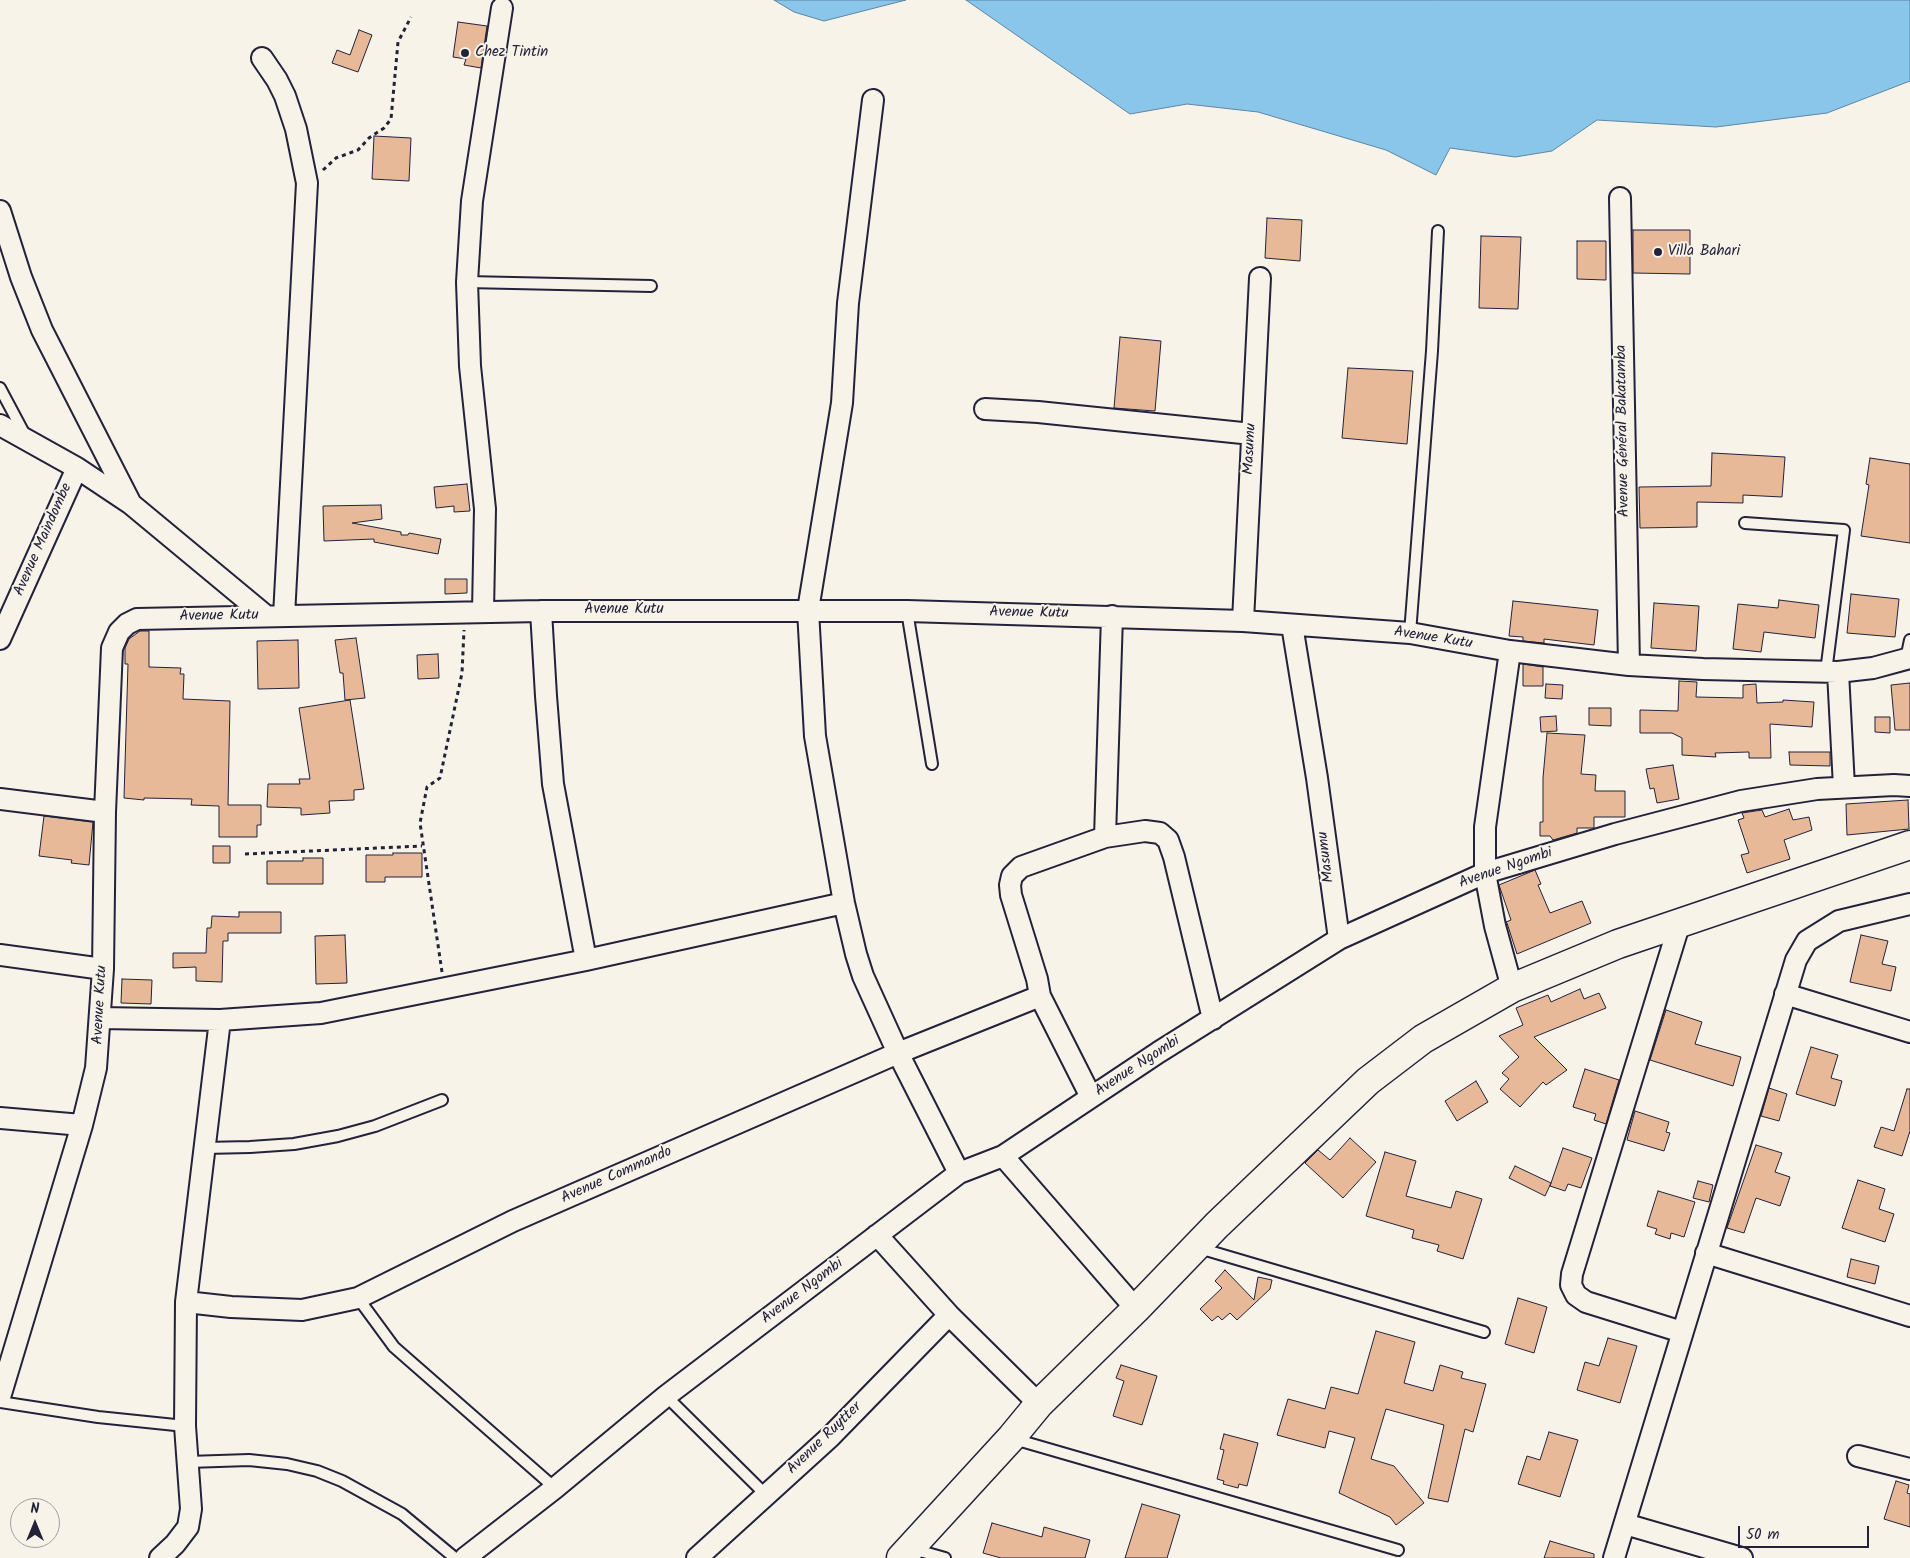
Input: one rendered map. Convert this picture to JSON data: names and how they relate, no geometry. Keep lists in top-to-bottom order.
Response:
{
  "streets": {
    "street": [
      "Avenue Général Bakatamba",
      "Masumu",
      "Avenue Maindombe",
      "Avenue Kutu",
      "Avenue Ngombi",
      "Avenue Commando",
      "Avenue Ruytter"
    ]
  },
  "crossings": [
    ["Avenue Général Bakatamba", "Avenue Kutu"],
    ["Masumu", "Avenue Kutu"],
    ["Masumu", "Avenue Ngombi"]
  ],
  "places": ["Chez Tintin", "Villa Bahari"],
  "scale_bar": "50 m",
  "north": "top"
}
